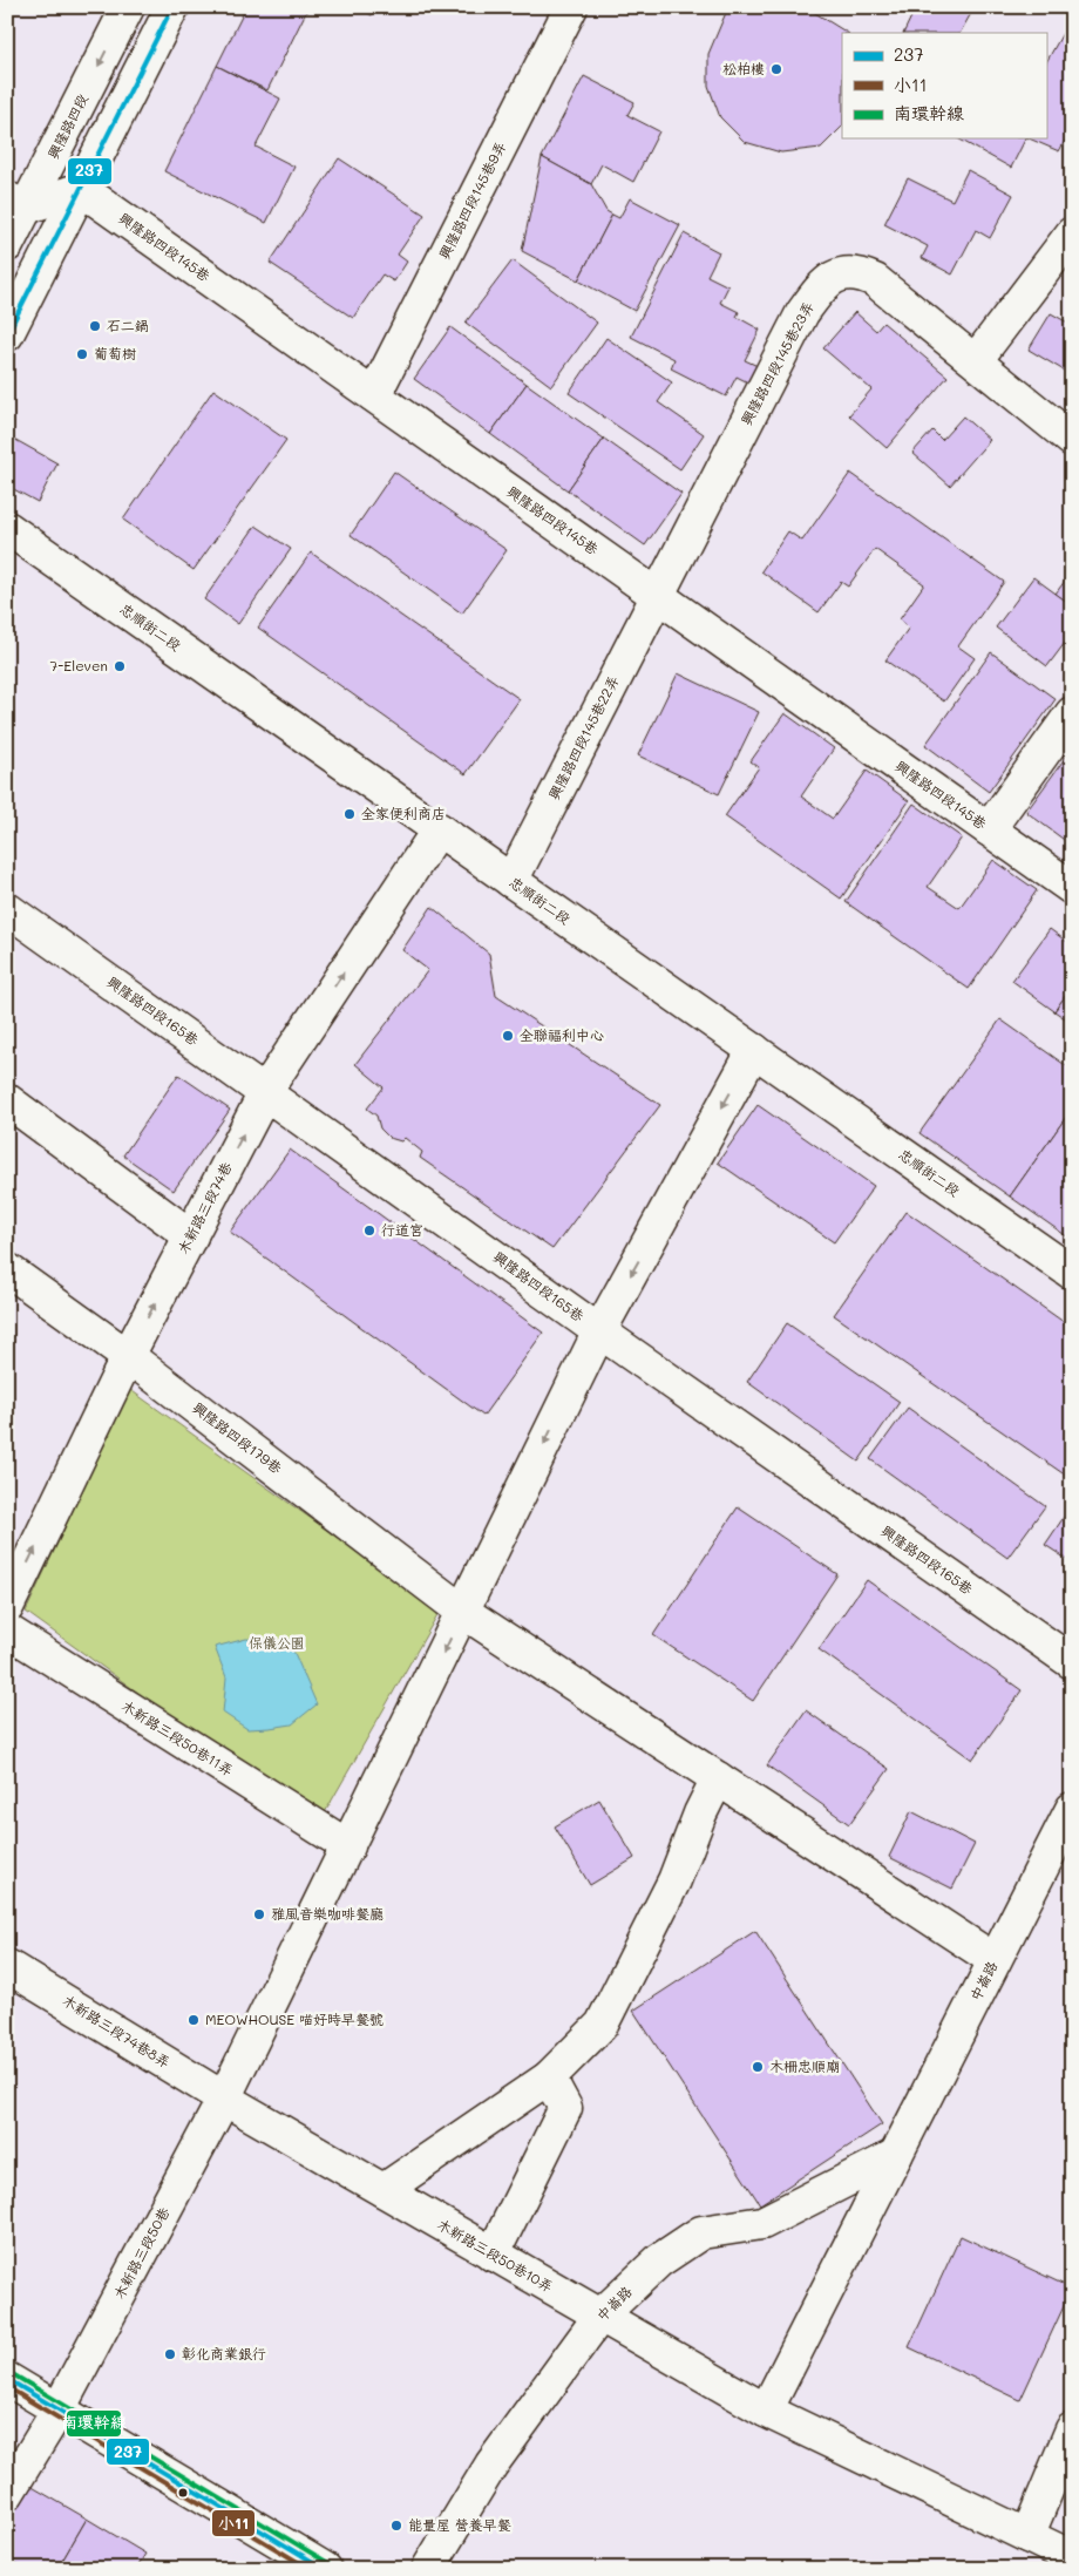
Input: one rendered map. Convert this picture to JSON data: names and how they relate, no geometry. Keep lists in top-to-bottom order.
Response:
{
  "streets": {
    "street": [
      "興隆路四段",
      "興隆路四段145巷9弄",
      "興隆路四段145巷",
      "興隆路四段145巷23弄",
      "忠順街二段",
      "興隆路四段145巷22弄",
      "興隆路四段165巷",
      "木新路三段74巷",
      "興隆路四段179巷",
      "木新路三段50巷11弄",
      "中崙路",
      "木新路三段74巷8弄",
      "木新路三段50巷",
      "木新路三段50巷10弄"
    ]
  },
  "crossings": [
    ["興隆路四段145巷9弄", "興隆路四段145巷"],
    ["興隆路四段145巷", "興隆路四段145巷23弄"],
    ["興隆路四段145巷", "興隆路四段145巷22弄"],
    ["興隆路四段145巷23弄", "興隆路四段145巷22弄"],
    ["忠順街二段", "興隆路四段145巷22弄"],
    ["忠順街二段", "木新路三段74巷"],
    ["忠順街二段", "木新路三段50巷"],
    ["興隆路四段165巷", "木新路三段74巷"],
    ["興隆路四段165巷", "木新路三段50巷"],
    ["木新路三段74巷", "興隆路四段179巷"],
    ["興隆路四段179巷", "中崙路"],
    ["興隆路四段179巷", "木新路三段50巷"],
    ["木新路三段50巷11弄", "木新路三段50巷"],
    ["中崙路", "木新路三段50巷10弄"],
    ["木新路三段74巷8弄", "木新路三段50巷"],
    ["木新路三段74巷8弄", "木新路三段50巷10弄"],
    ["木新路三段50巷", "木新路三段50巷10弄"]
  ],
  "one_way": ["木新路三段74巷", "木新路三段50巷"],
  "parks": ["保儀公園"],
  "places": [
    "松柏樓",
    "石二鍋",
    "葡萄樹",
    "7-Eleven",
    "全家便利商店",
    "全聯福利中心",
    "行道宮",
    "雅風音樂咖啡餐廳",
    "MEOWHOUSE 喵好時早餐號",
    "木柵忠順廟",
    "彰化商業銀行",
    "能量屋 營養早餐"
  ],
  "lines": ["transit line 237", "transit line 南環幹線", "transit line 小11"],
  "legend": ["237", "小11", "南環幹線"]
}
